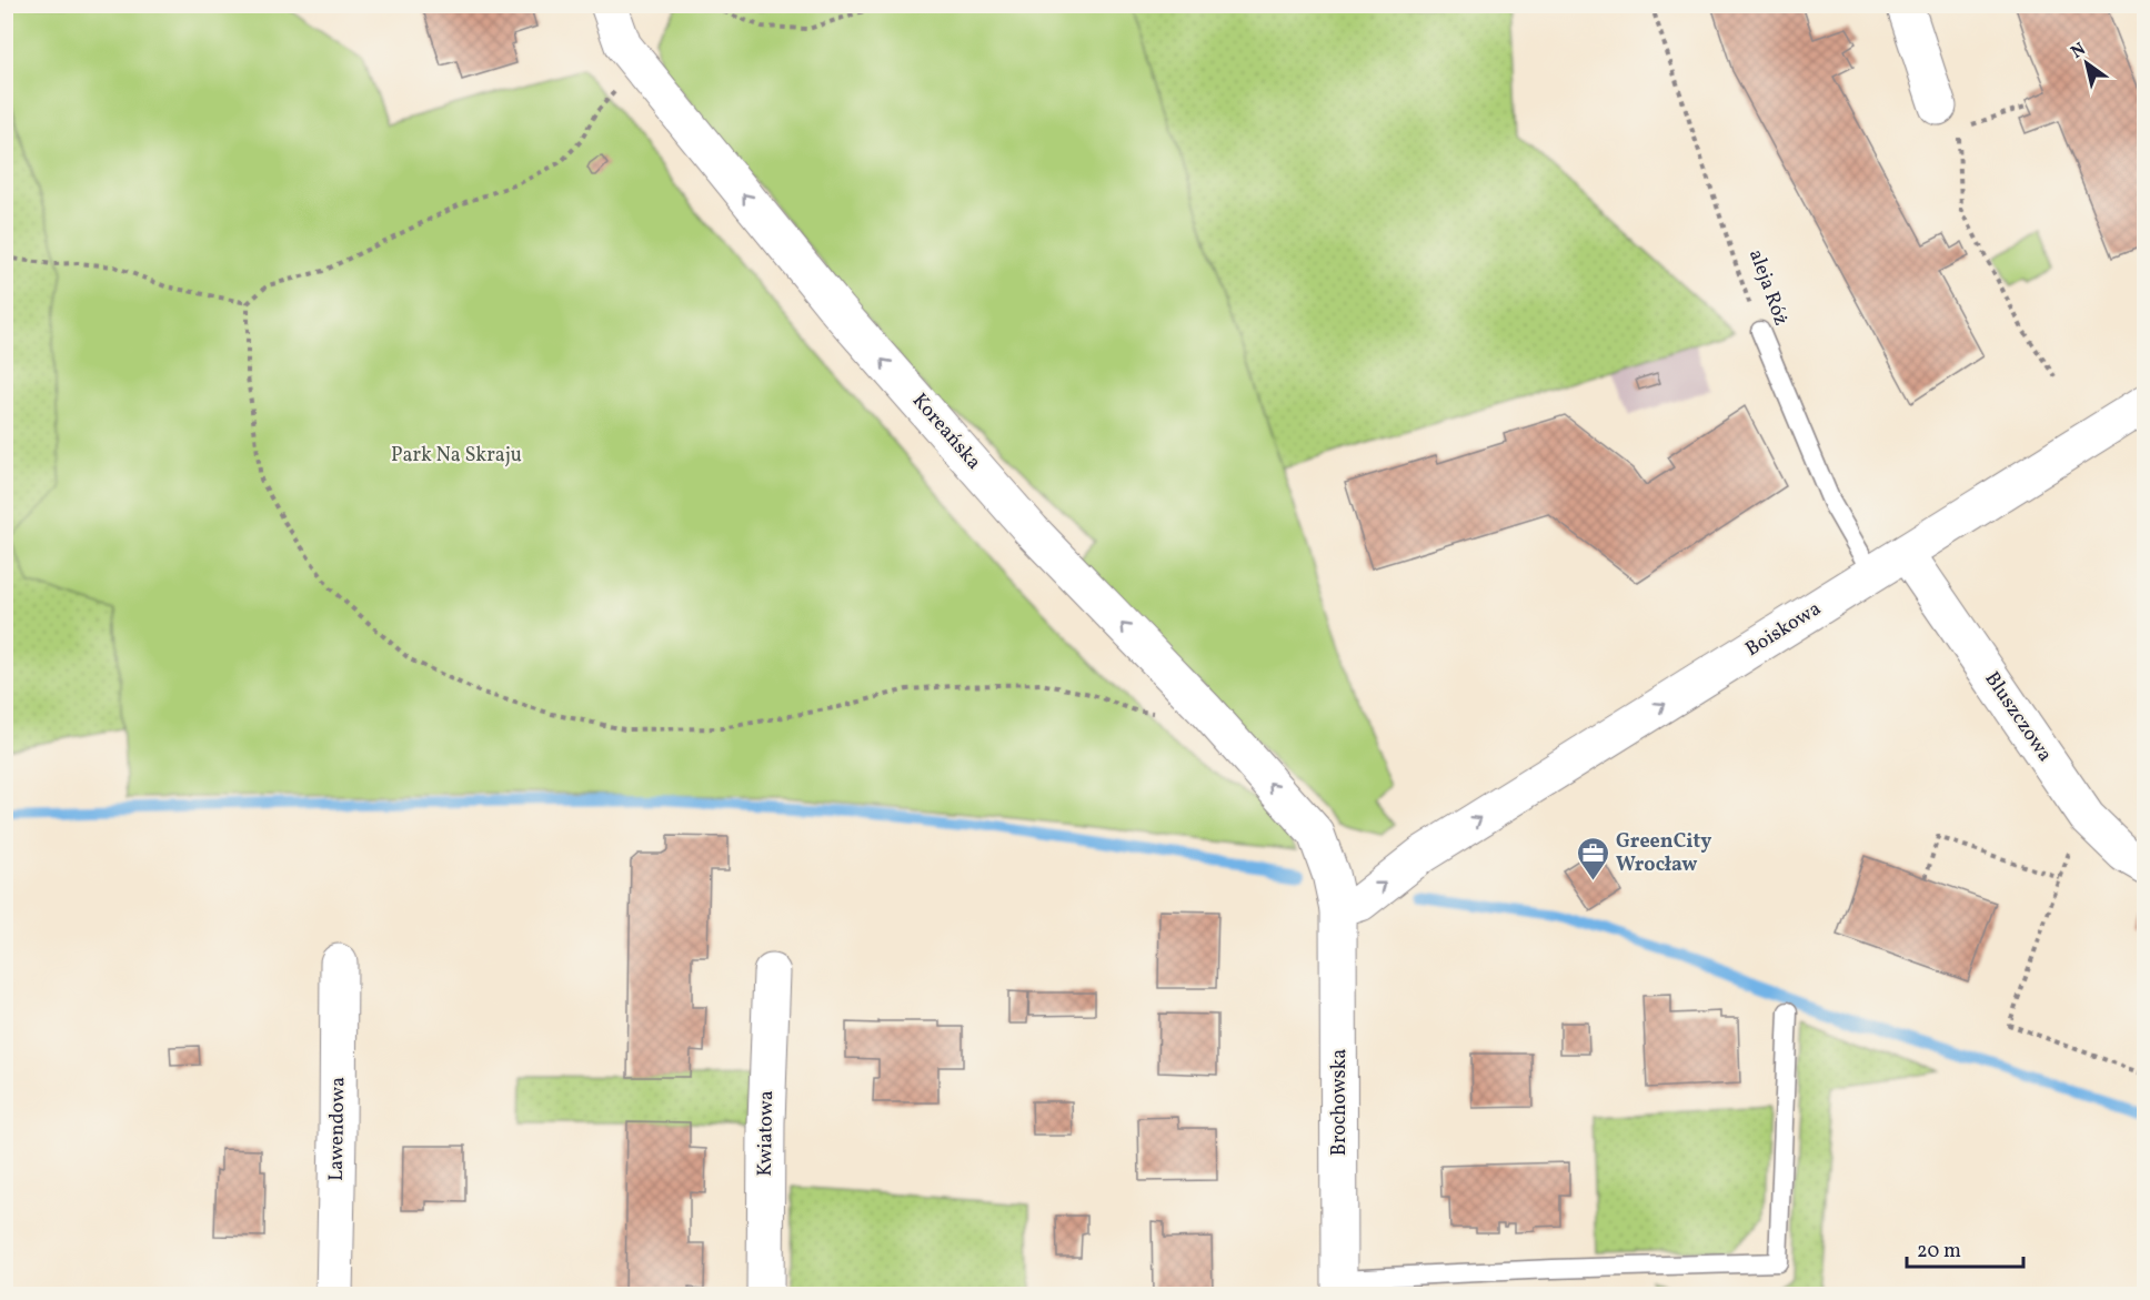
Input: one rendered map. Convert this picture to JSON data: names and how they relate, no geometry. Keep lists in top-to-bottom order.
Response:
{
  "streets": {
    "street": [
      "Koreańska",
      "Boiskowa",
      "Bluszczowa",
      "Brochowska",
      "Lawendowa",
      "Kwiatowa"
    ],
    "lane": ["aleja Róż"]
  },
  "crossings": [
    ["aleja Róż", "Boiskowa"],
    ["Koreańska", "Brochowska"],
    ["Boiskowa", "Bluszczowa"],
    ["Boiskowa", "Brochowska"]
  ],
  "one_way": ["Koreańska", "Boiskowa"],
  "parks": ["Park Na Skraju"],
  "places": {
    "office": ["GreenCity Wrocław"]
  },
  "scale_bar": "20 m",
  "north": "top left"
}
